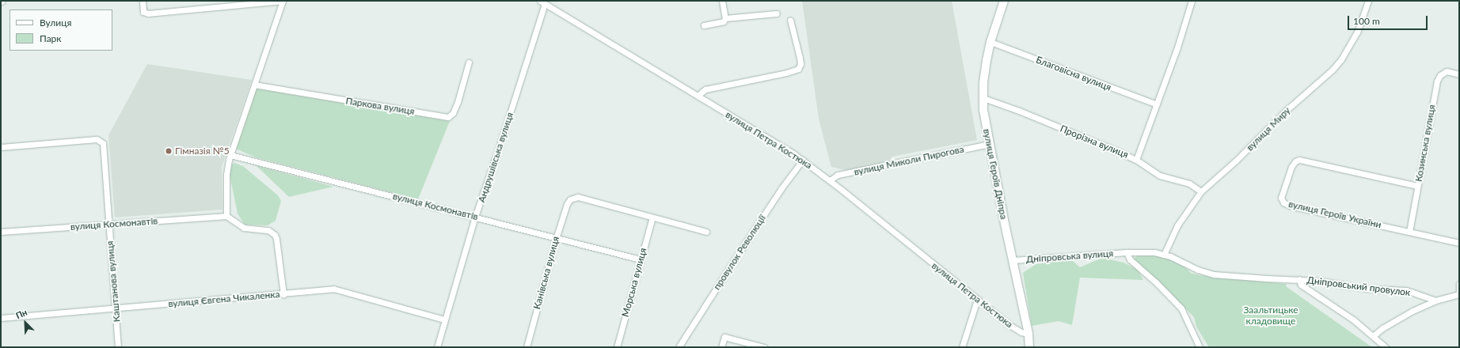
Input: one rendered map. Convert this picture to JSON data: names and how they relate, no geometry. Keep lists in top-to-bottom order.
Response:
{
  "streets": {
    "main road": ["вулиця Героїв Дніпра"],
    "street": [
      "Благовісна вулиця",
      "Паркова вулиця",
      "вулиця Миру",
      "вулиця Петра Костюка",
      "Прорізна вулиця",
      "Козинська вулиця",
      "Андрушівська вулиця",
      "вулиця Миколи Пирогова",
      "вулиця Космонавтів",
      "вулиця Героїв України",
      "провулок Революції",
      "Дніпровська вулиця",
      "Канівська вулиця",
      "Каштанова вулиця",
      "Морська вулиця",
      "Дніпровський провулок",
      "вулиця Євгена Чикаленка"
    ]
  },
  "crossings": [
    ["Благовісна вулиця", "вулиця Героїв Дніпра"],
    ["вулиця Миру", "Прорізна вулиця"],
    ["вулиця Миру", "Дніпровська вулиця"],
    ["вулиця Петра Костюка", "Андрушівська вулиця"],
    ["вулиця Петра Костюка", "вулиця Миколи Пирогова"],
    ["вулиця Петра Костюка", "вулиця Героїв Дніпра"],
    ["вулиця Петра Костюка", "провулок Революції"],
    ["Прорізна вулиця", "вулиця Героїв Дніпра"],
    ["Козинська вулиця", "вулиця Героїв України"],
    ["Андрушівська вулиця", "вулиця Космонавтів"],
    ["Андрушівська вулиця", "вулиця Євгена Чикаленка"],
    ["вулиця Миколи Пирогова", "вулиця Героїв Дніпра"],
    ["вулиця Героїв Дніпра", "Дніпровська вулиця"],
    ["вулиця Космонавтів", "Канівська вулиця"],
    ["вулиця Космонавтів", "Каштанова вулиця"],
    ["вулиця Космонавтів", "Морська вулиця"],
    ["Дніпровська вулиця", "Дніпровський провулок"],
    ["Канівська вулиця", "Морська вулиця"],
    ["Каштанова вулиця", "вулиця Євгена Чикаленка"]
  ],
  "parks": ["Заальтицьке кладовище"],
  "places": ["Гімназія №5"],
  "legend": ["Вулиця", "Парк"],
  "scale_bar": "100 m",
  "north": "top left"
}
